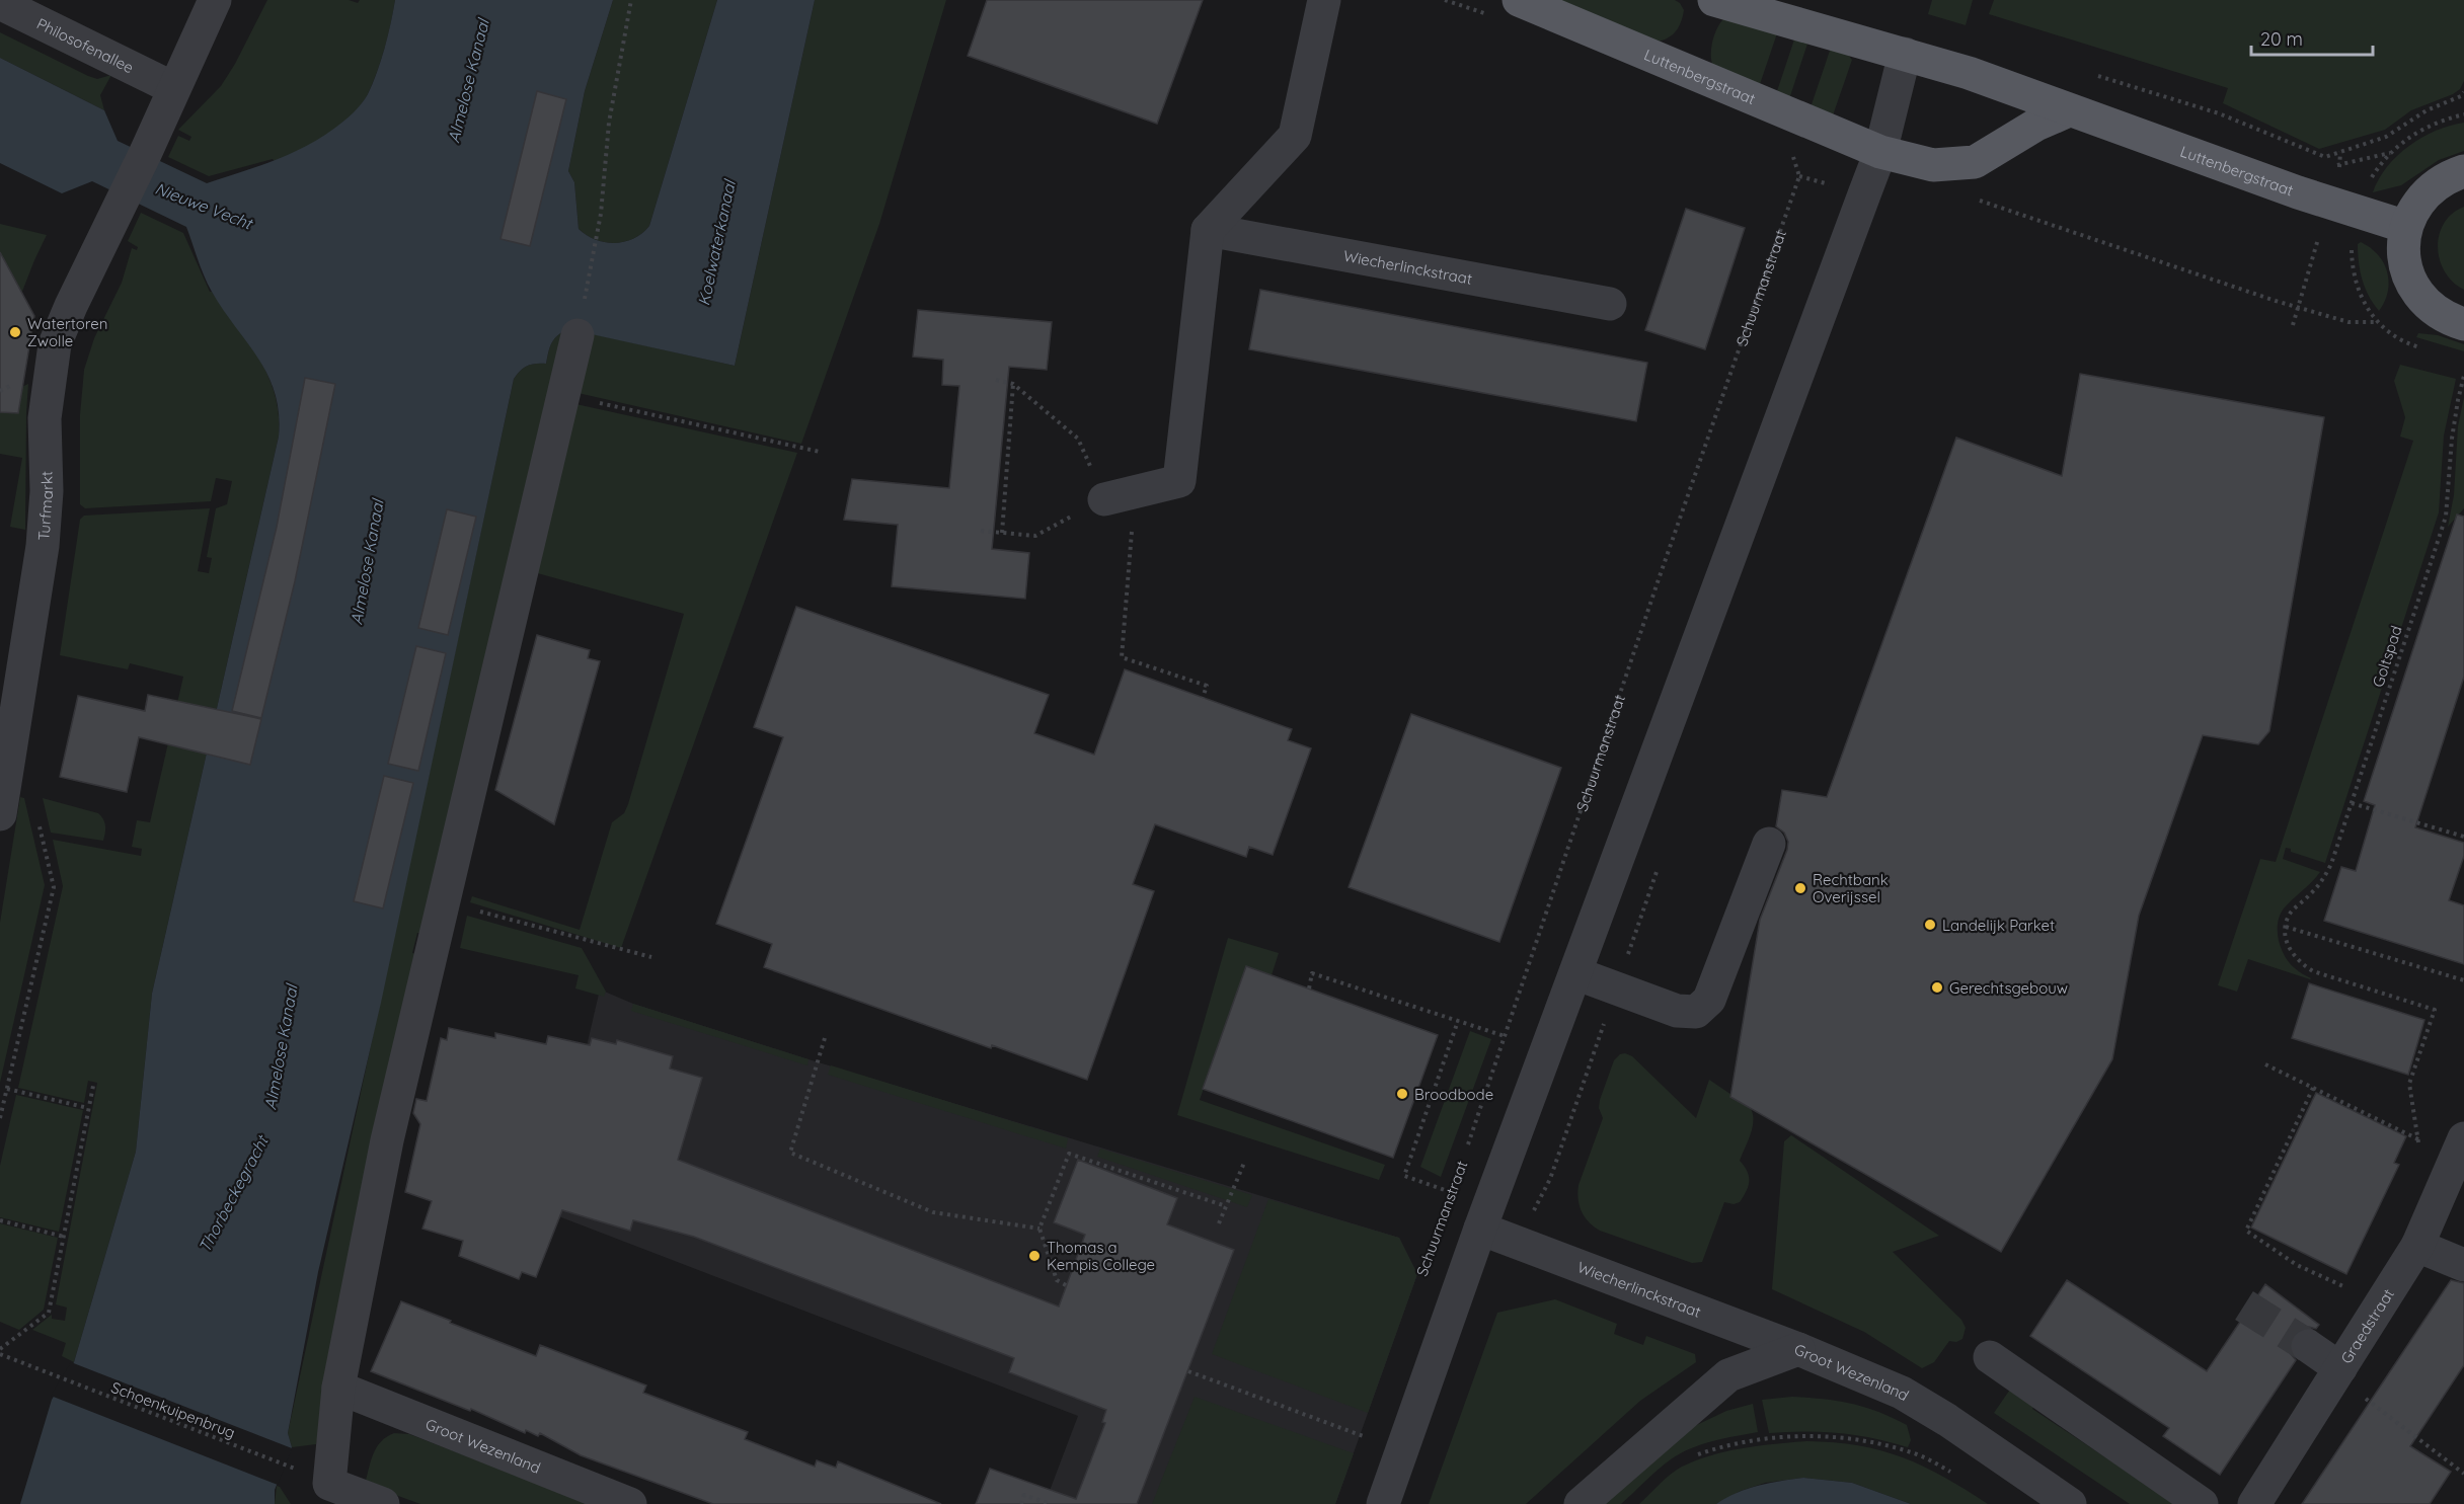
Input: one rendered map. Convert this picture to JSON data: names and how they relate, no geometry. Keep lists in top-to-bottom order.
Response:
{
  "streets": {
    "main road": ["Luttenbergstraat"],
    "street": [
      "Philosofenallee",
      "Wiecherlinckstraat",
      "Turfmarkt",
      "Graedstraat",
      "Groot Wezenland"
    ],
    "path": ["Schuurmanstraat", "Goltspad", "Schoenkuipenbrug"]
  },
  "crossings": [
    ["Philosofenallee", "Turfmarkt"],
    ["Luttenbergstraat", "Schuurmanstraat"],
    ["Wiecherlinckstraat", "Groot Wezenland"]
  ],
  "water": [
    "Almelose Kanaal",
    "Nieuwe Vecht",
    "Koelwaterkanaal",
    "Thorbeckegracht"
  ],
  "places": [
    "Watertoren Zwolle",
    "Rechtbank Overijssel",
    "Landelijk Parket",
    "Gerechtsgebouw",
    "Broodbode",
    "Thomas a Kempis College"
  ],
  "scale_bar": "20 m"
}
